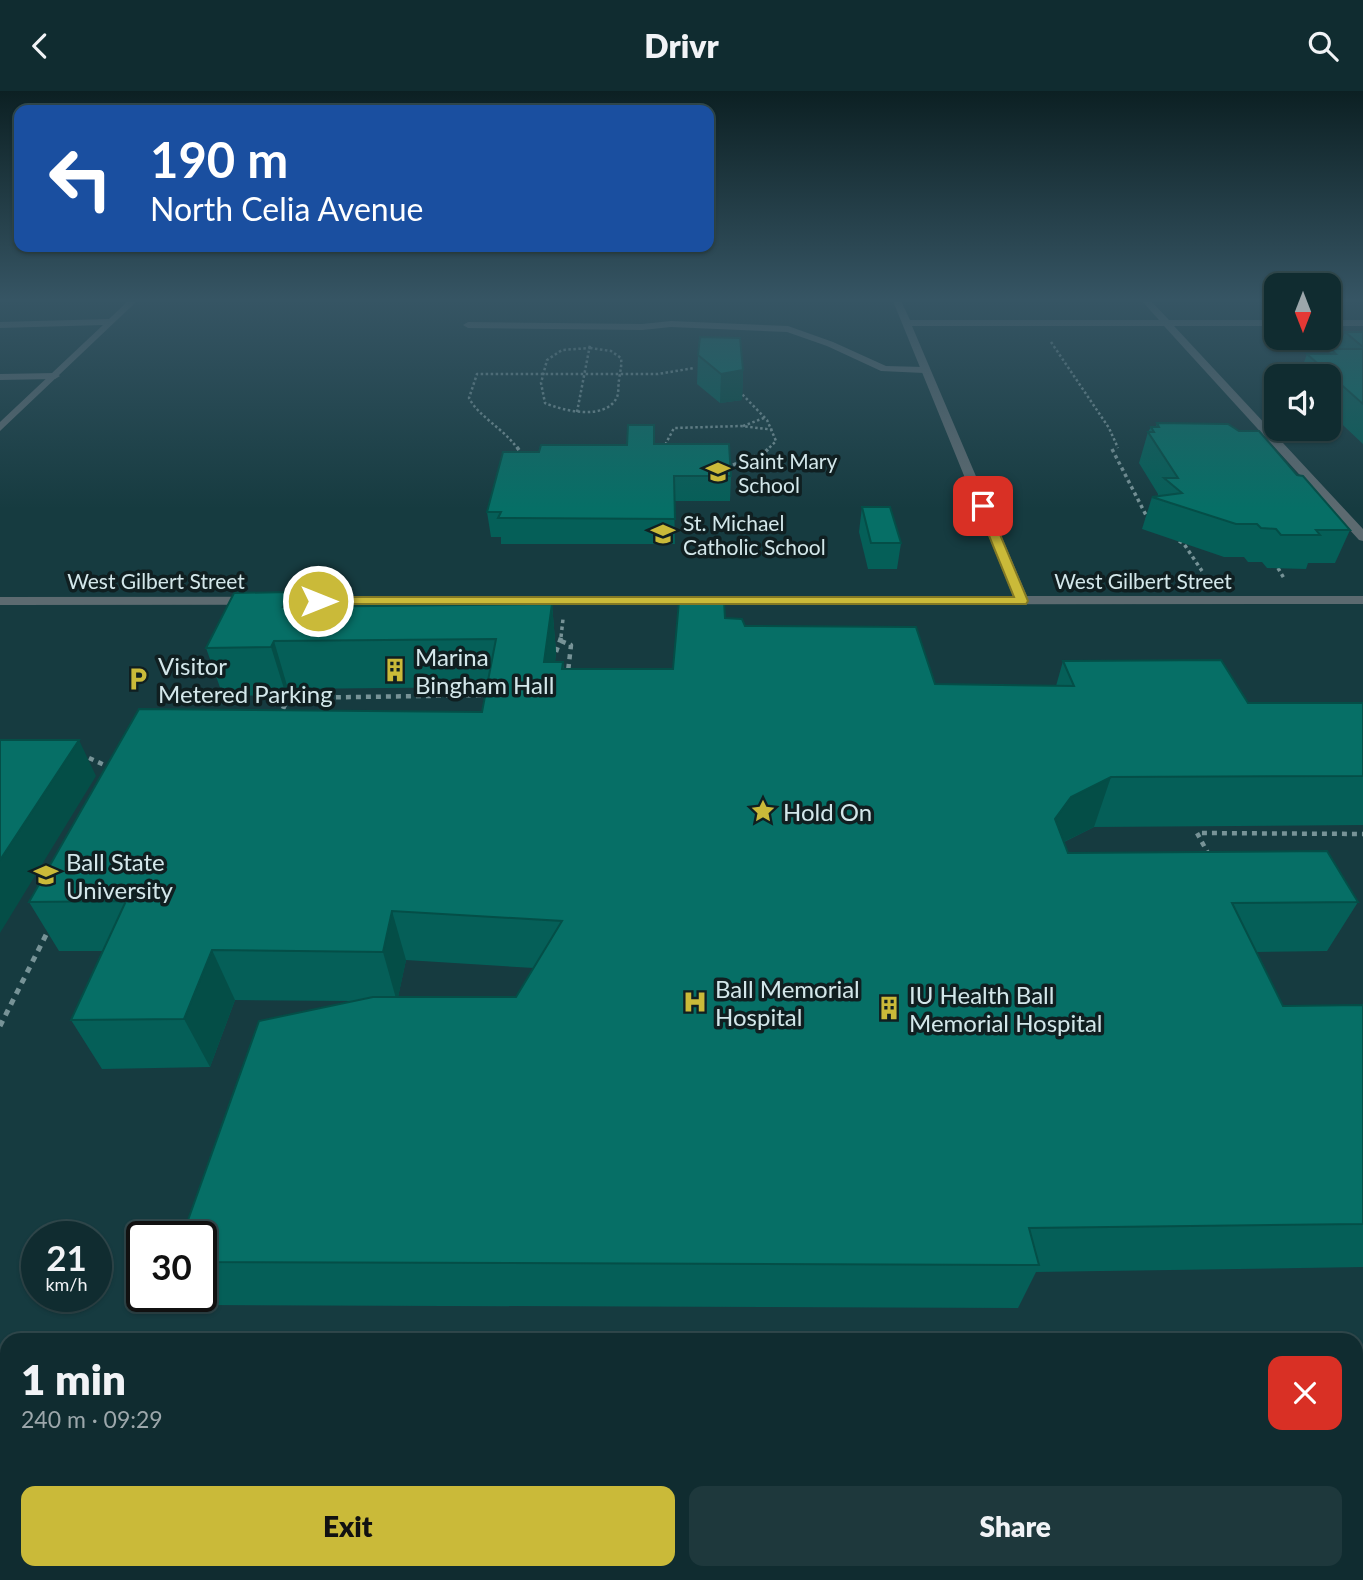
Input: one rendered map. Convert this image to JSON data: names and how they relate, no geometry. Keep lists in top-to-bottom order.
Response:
{
  "streets": {
    "street": ["West Gilbert Street"]
  },
  "places": {
    "school or university": ["Saint Mary School", "St. Michael Catholic School", "Ball State University"],
    "building": ["Marina Bingham Hall", "IU Health Ball Memorial Hospital"],
    "parking": ["Visitor Metered Parking"],
    "place": ["Hold On"],
    "hospital": ["Ball Memorial Hospital"]
  },
  "north": "bottom",
  "page": {
    "header": "Drivr",
    "turn": ["190 m", "North Celia Avenue"],
    "speed": "21 km/h",
    "limit": "30",
    "heading": ["1 min", "240 m · 09:29"],
    "buttons": ["Exit", "Share"]
  }
}
